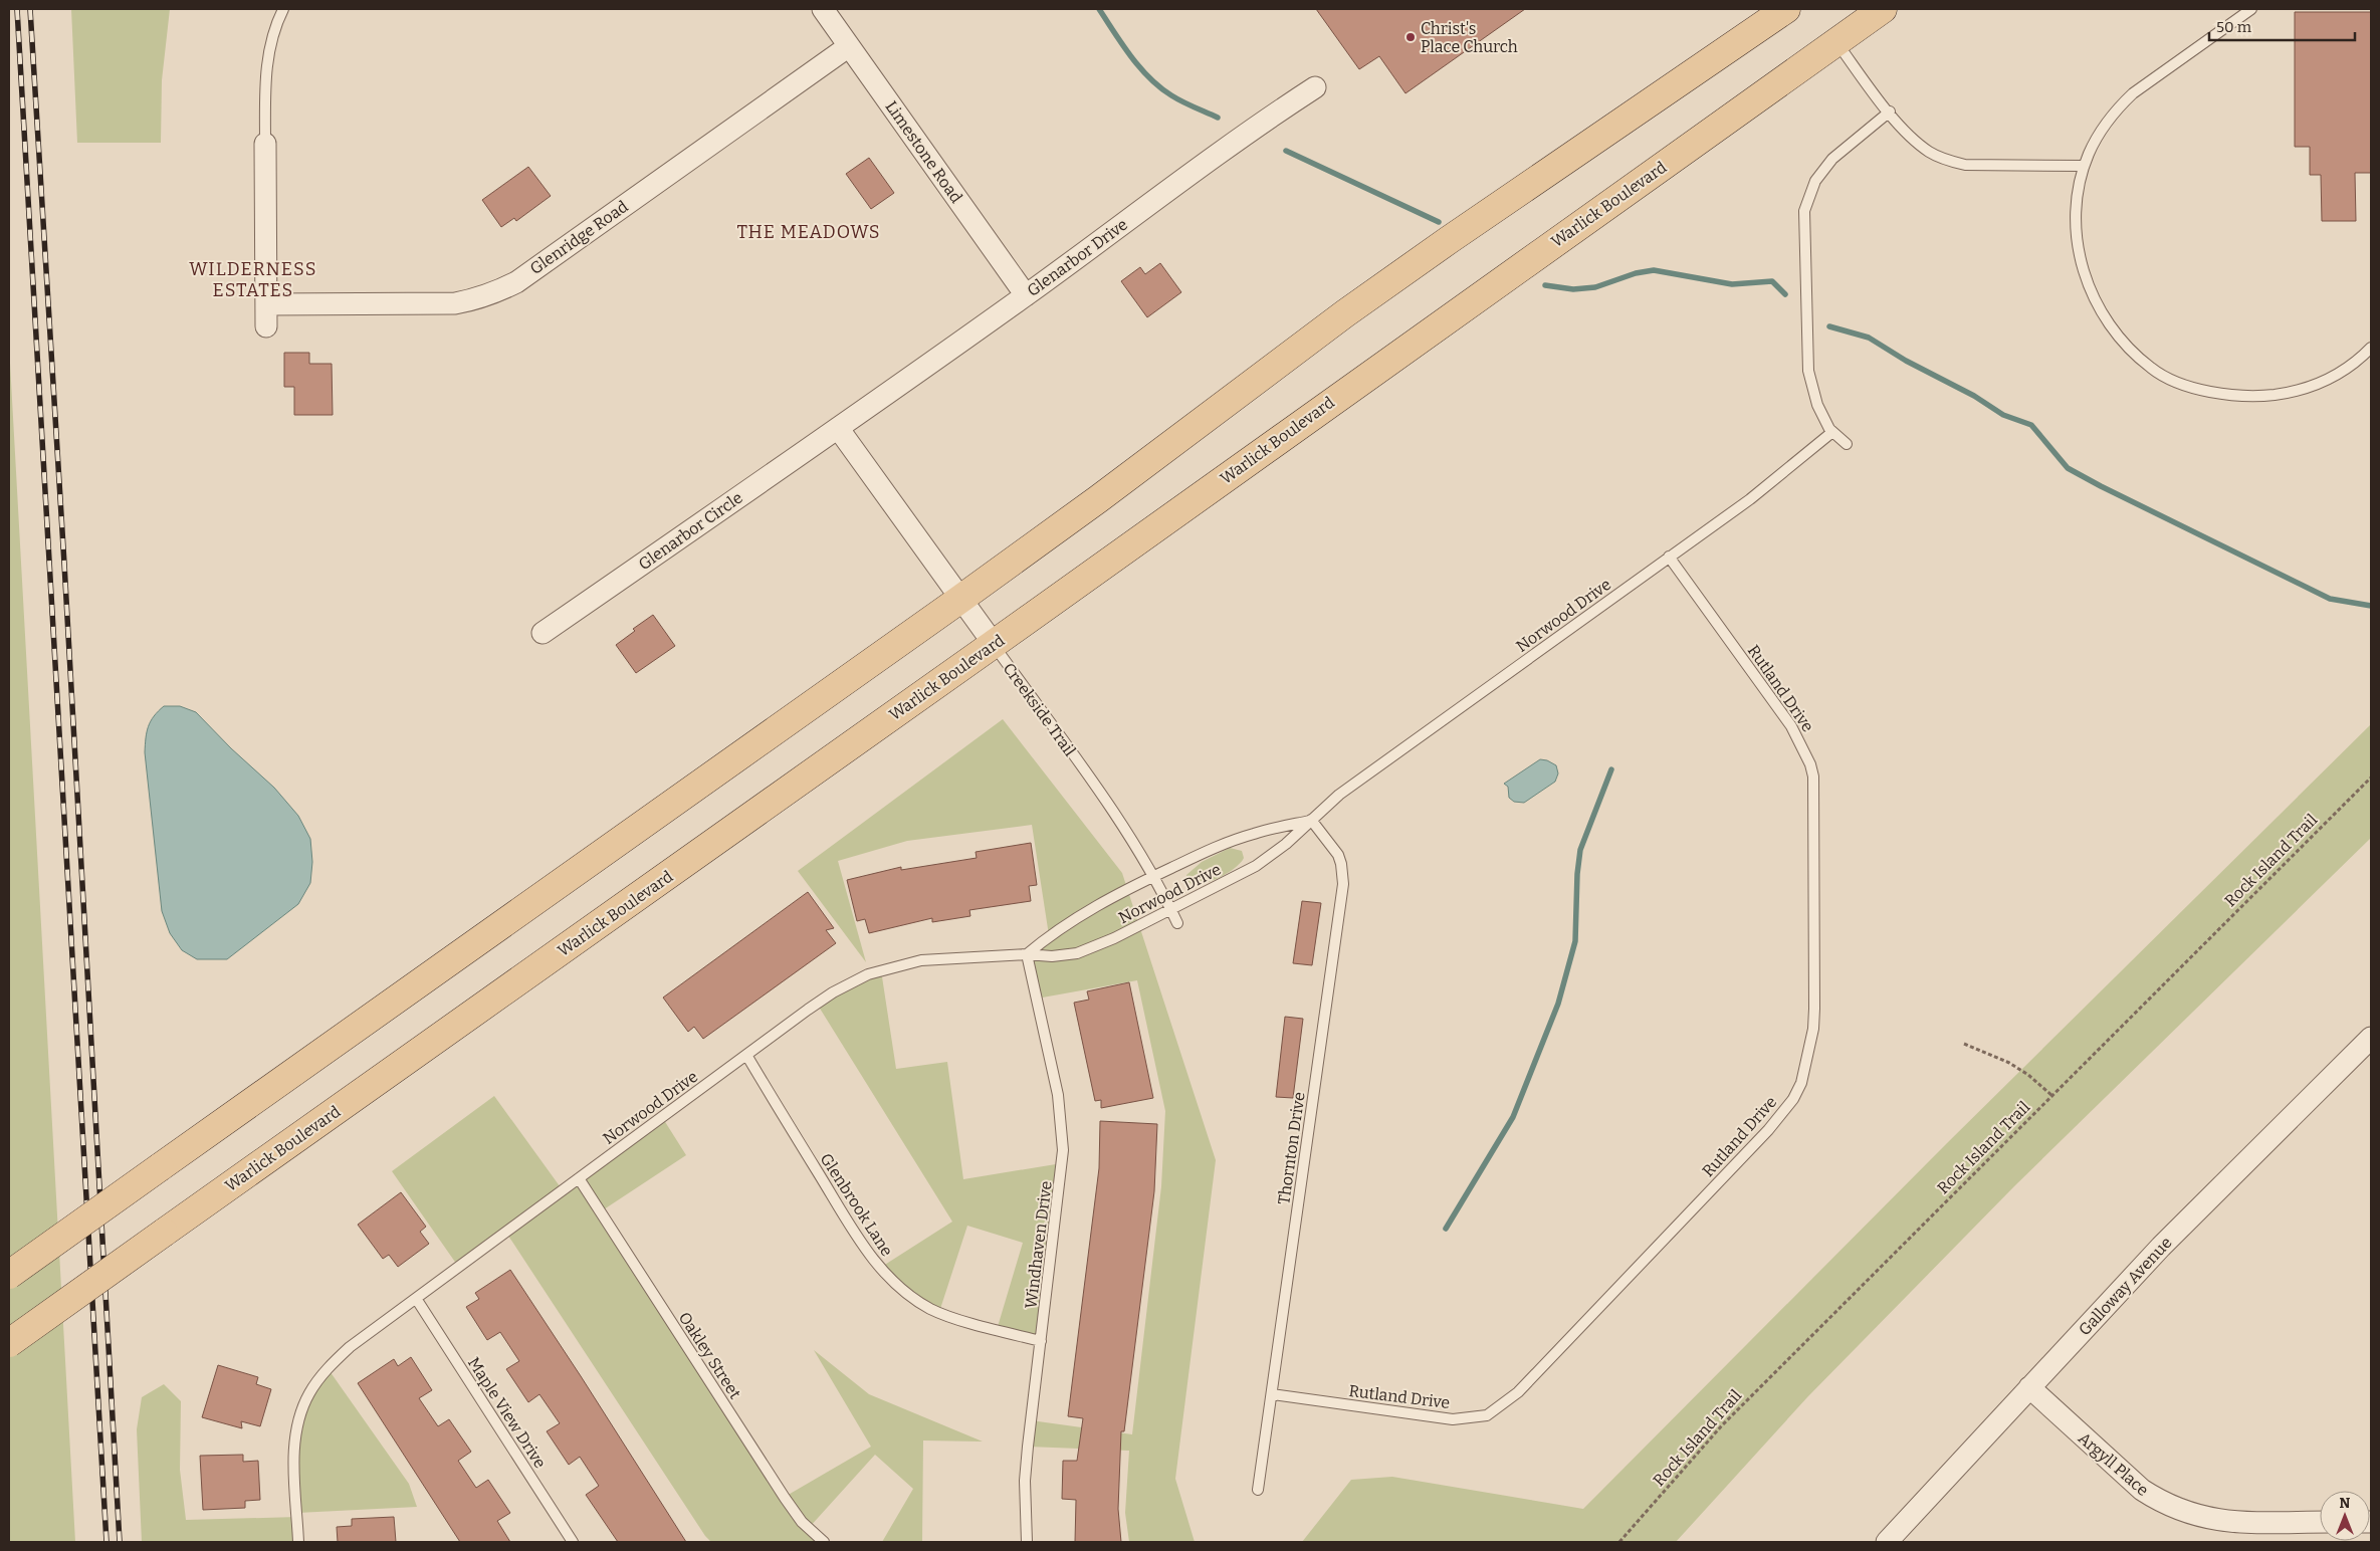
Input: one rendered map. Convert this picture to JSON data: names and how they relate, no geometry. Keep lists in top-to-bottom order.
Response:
{
  "streets": {
    "main road": ["Warlick Boulevard"],
    "street": [
      "Limestone Road",
      "Glenridge Road",
      "Glenarbor Drive",
      "Glenarbor Circle",
      "Creekside Trail",
      "Galloway Avenue",
      "Argyll Place"
    ],
    "lane": [
      "Norwood Drive",
      "Rutland Drive",
      "Thornton Drive",
      "Glenbrook Lane",
      "Windhaven Drive",
      "Oakley Street",
      "Maple View Drive"
    ],
    "path": ["Rock Island Trail"]
  },
  "crossings": [
    ["Limestone Road", "Glenridge Road"],
    ["Limestone Road", "Glenarbor Drive"],
    ["Warlick Boulevard", "Creekside Trail"],
    ["Glenarbor Drive", "Glenarbor Circle"],
    ["Glenarbor Drive", "Creekside Trail"],
    ["Glenarbor Circle", "Creekside Trail"],
    ["Norwood Drive", "Rutland Drive"],
    ["Norwood Drive", "Creekside Trail"],
    ["Norwood Drive", "Thornton Drive"],
    ["Norwood Drive", "Glenbrook Lane"],
    ["Norwood Drive", "Windhaven Drive"],
    ["Norwood Drive", "Oakley Street"],
    ["Norwood Drive", "Maple View Drive"],
    ["Rutland Drive", "Thornton Drive"],
    ["Glenbrook Lane", "Windhaven Drive"],
    ["Galloway Avenue", "Argyll Place"]
  ],
  "districts": ["THE MEADOWS", "WILDERNESS ESTATES"],
  "places": ["Christ's Place Church"],
  "scale_bar": "50 m",
  "north": "top"
}
